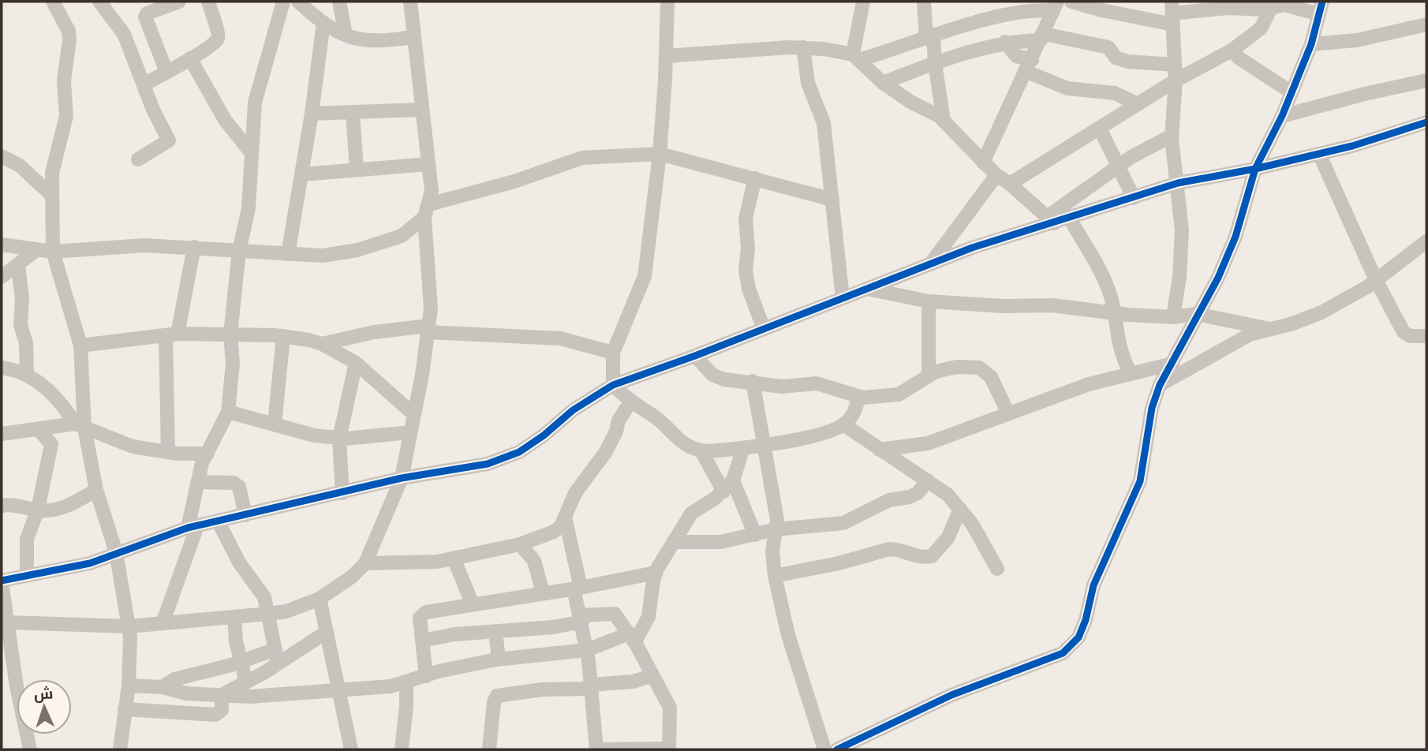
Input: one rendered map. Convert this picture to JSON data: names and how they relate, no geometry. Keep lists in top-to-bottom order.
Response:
{
  "north": "top"
}
